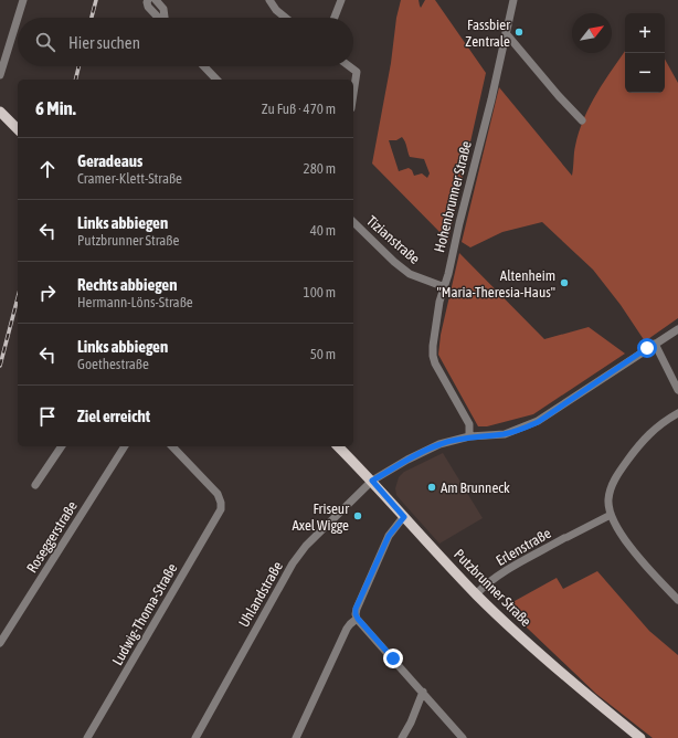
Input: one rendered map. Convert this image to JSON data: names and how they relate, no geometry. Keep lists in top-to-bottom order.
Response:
{
  "streets": {
    "main road": ["Putzbrunner Straße"],
    "street": [
      "Hohenbrunner Straße",
      "Tizianstraße",
      "Roseggerstraße",
      "Erlenstraße",
      "Uhlandstraße",
      "Ludwig-Thoma-Straße"
    ]
  },
  "crossings": [
    ["Hohenbrunner Straße", "Tizianstraße"],
    ["Hohenbrunner Straße", "Uhlandstraße"],
    ["Erlenstraße", "Putzbrunner Straße"],
    ["Putzbrunner Straße", "Uhlandstraße"]
  ],
  "places": [
    "Fassbier Zentrale",
    "Altenheim \"Maria-Theresia-Haus\"",
    "Am Brunneck",
    "Friseur Axel Wigge"
  ],
  "north": "top right",
  "page": {
    "map_buttons": ["+", "−"],
    "search": "Hier suchen",
    "heading": ["6 Min.", "Zu Fuß · 470 m"],
    "list": [
      ["Geradeaus", "Cramer-Klett-Straße", "280 m"],
      ["Links abbiegen", "Putzbrunner Straße", "40 m"],
      ["Rechts abbiegen", "Hermann-Löns-Straße", "100 m"],
      ["Links abbiegen", "Goethestraße", "50 m"],
      "Ziel erreicht"
    ]
  }
}
